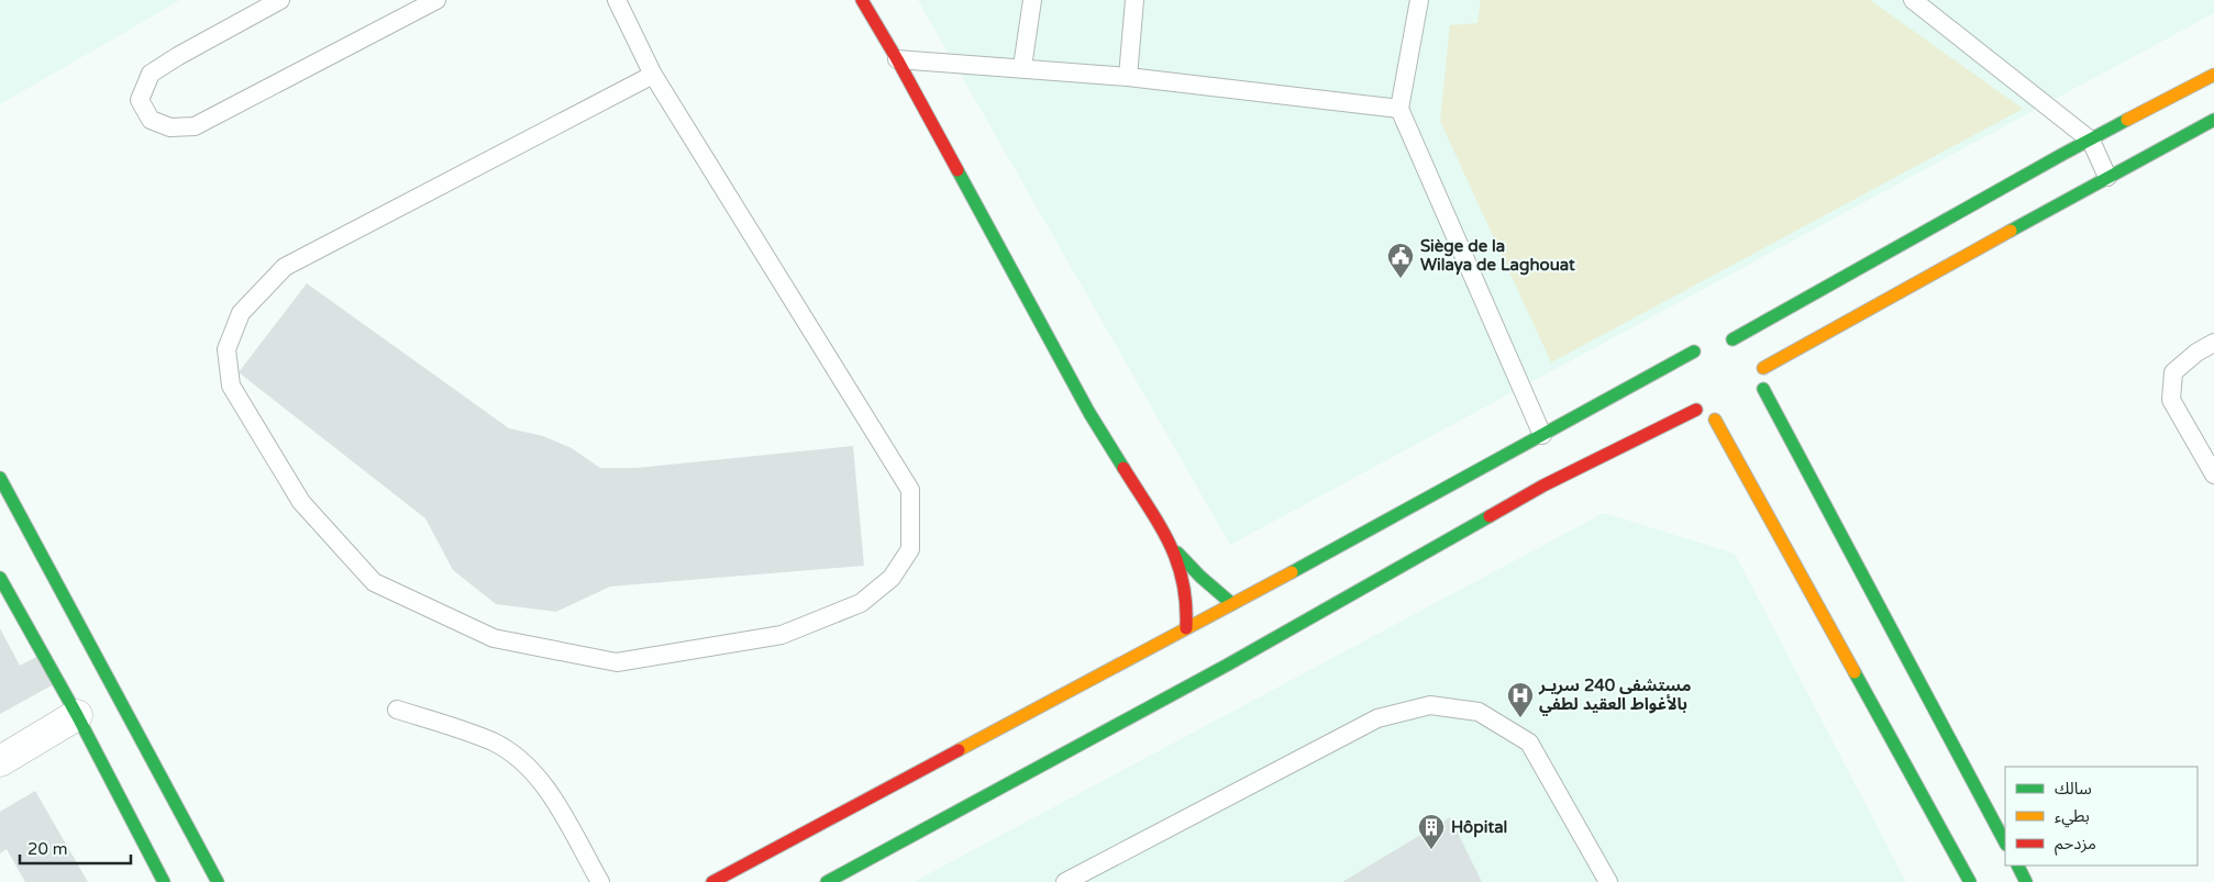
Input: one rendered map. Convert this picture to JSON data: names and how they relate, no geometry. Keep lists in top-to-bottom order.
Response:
{
  "places": {
    "public building": ["Siège de la Wilaya de Laghouat"],
    "hospital": ["مستشفى 240 سريـر بالأغواط العقيد لطفي"],
    "building": ["Hôpital"]
  },
  "legend": ["سالك", "بطيء", "مزدحم"],
  "scale_bar": "20 m"
}
